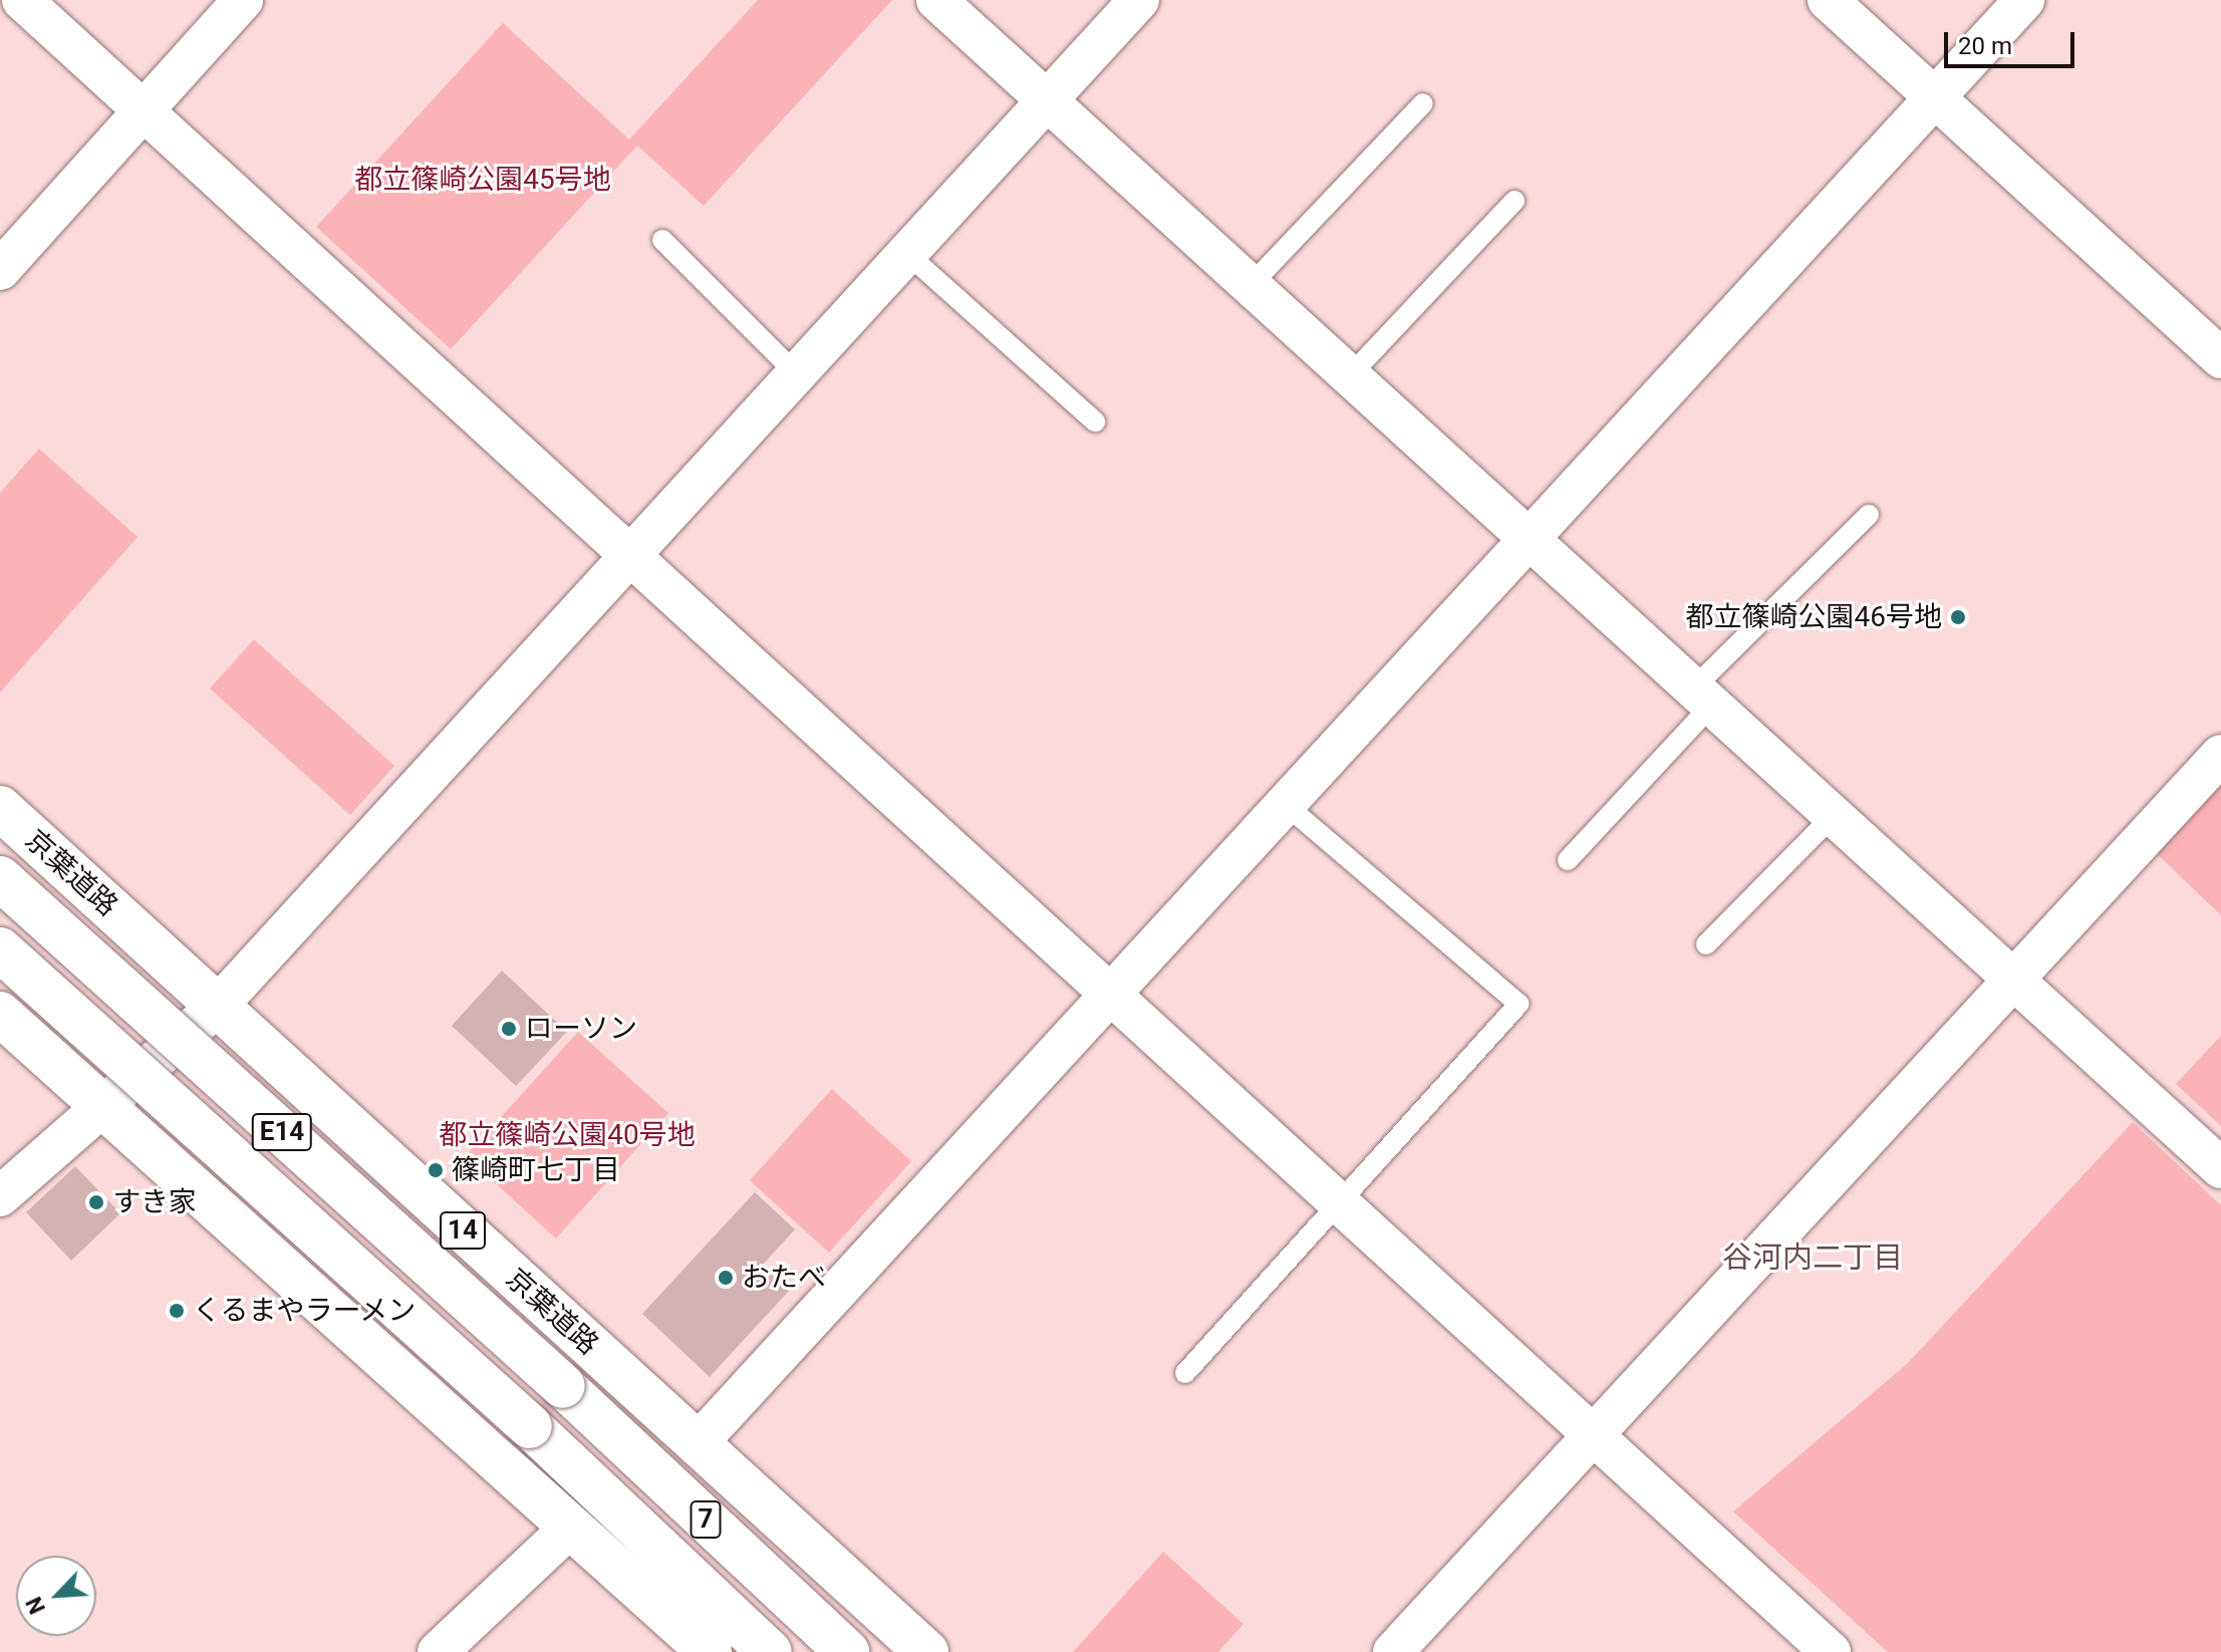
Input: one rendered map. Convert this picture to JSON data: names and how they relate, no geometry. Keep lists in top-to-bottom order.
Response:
{
  "streets": {
    "highway": [
      "京葉道路",
      "E14",
      "14",
      "7"
    ]
  },
  "crossings": [
    ["京葉道路", "7"],
    ["E14", "7"]
  ],
  "districts": ["谷河内二丁目"],
  "parks": ["都立篠崎公園45号地", "都立篠崎公園40号地"],
  "places": [
    "都立篠崎公園46号地",
    "ローソン",
    "篠崎町七丁目",
    "すき家",
    "おたべ",
    "くるまやラーメン"
  ],
  "scale_bar": "20 m",
  "north": "bottom left"
}
